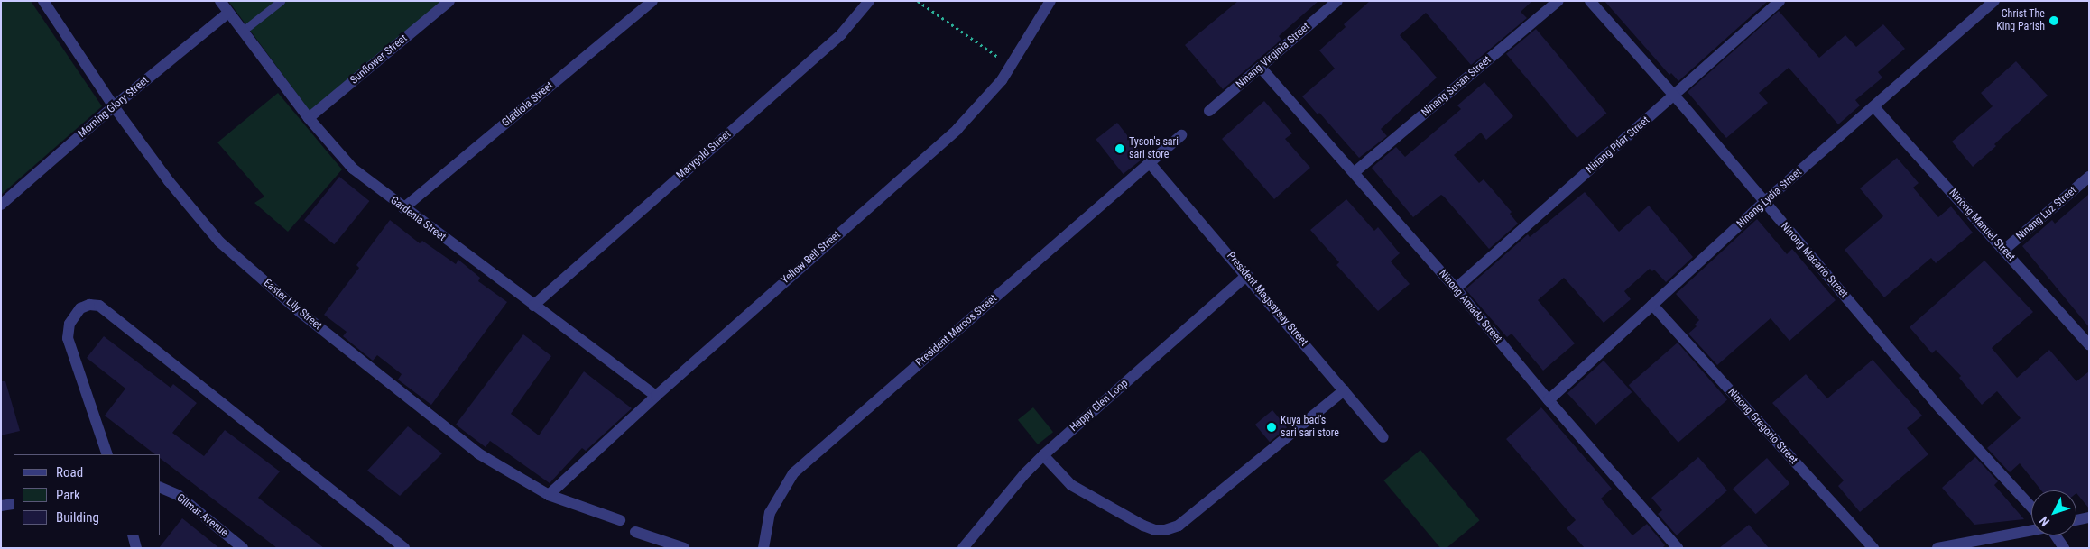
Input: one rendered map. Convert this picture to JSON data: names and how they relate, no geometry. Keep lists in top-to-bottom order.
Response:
{
  "streets": {
    "street": [
      "Ninang Virginia Street",
      "Sunflower Street",
      "Ninang Susan Street",
      "Gladiola Street",
      "Morning Glory Street",
      "Ninang Pilar Street",
      "Marygold Street",
      "Ninang Lydia Street",
      "Ninang Luz Street",
      "Gardenia Street",
      "Ninong Manuel Street",
      "Yellow Bell Street",
      "Ninong Macario Street",
      "President Magsaysay Street",
      "Easter Lily Street",
      "Ninong Amado Street",
      "President Marcos Street",
      "Happy Glen Loop",
      "Ninong Gregorio Street",
      "Gilmar Avenue"
    ]
  },
  "crossings": [
    ["Ninang Virginia Street", "Ninong Amado Street"],
    ["Sunflower Street", "Gardenia Street"],
    ["Ninang Susan Street", "Ninong Amado Street"],
    ["Gladiola Street", "Gardenia Street"],
    ["Morning Glory Street", "Gardenia Street"],
    ["Morning Glory Street", "Easter Lily Street"],
    ["Ninang Pilar Street", "Ninong Macario Street"],
    ["Ninang Pilar Street", "Ninong Amado Street"],
    ["Marygold Street", "Gardenia Street"],
    ["Ninang Lydia Street", "Ninong Manuel Street"],
    ["Ninang Lydia Street", "Ninong Macario Street"],
    ["Ninang Lydia Street", "Ninong Amado Street"],
    ["Ninang Lydia Street", "Ninong Gregorio Street"],
    ["Ninang Luz Street", "Ninong Manuel Street"],
    ["Gardenia Street", "Yellow Bell Street"],
    ["Yellow Bell Street", "Easter Lily Street"],
    ["President Magsaysay Street", "President Marcos Street"],
    ["President Magsaysay Street", "Happy Glen Loop"]
  ],
  "places": ["Christ The King Parish", "Tyson's sari sari store", "Kuya bad's sari sari store"],
  "legend": ["Road", "Park", "Building"],
  "north": "bottom left"
}
